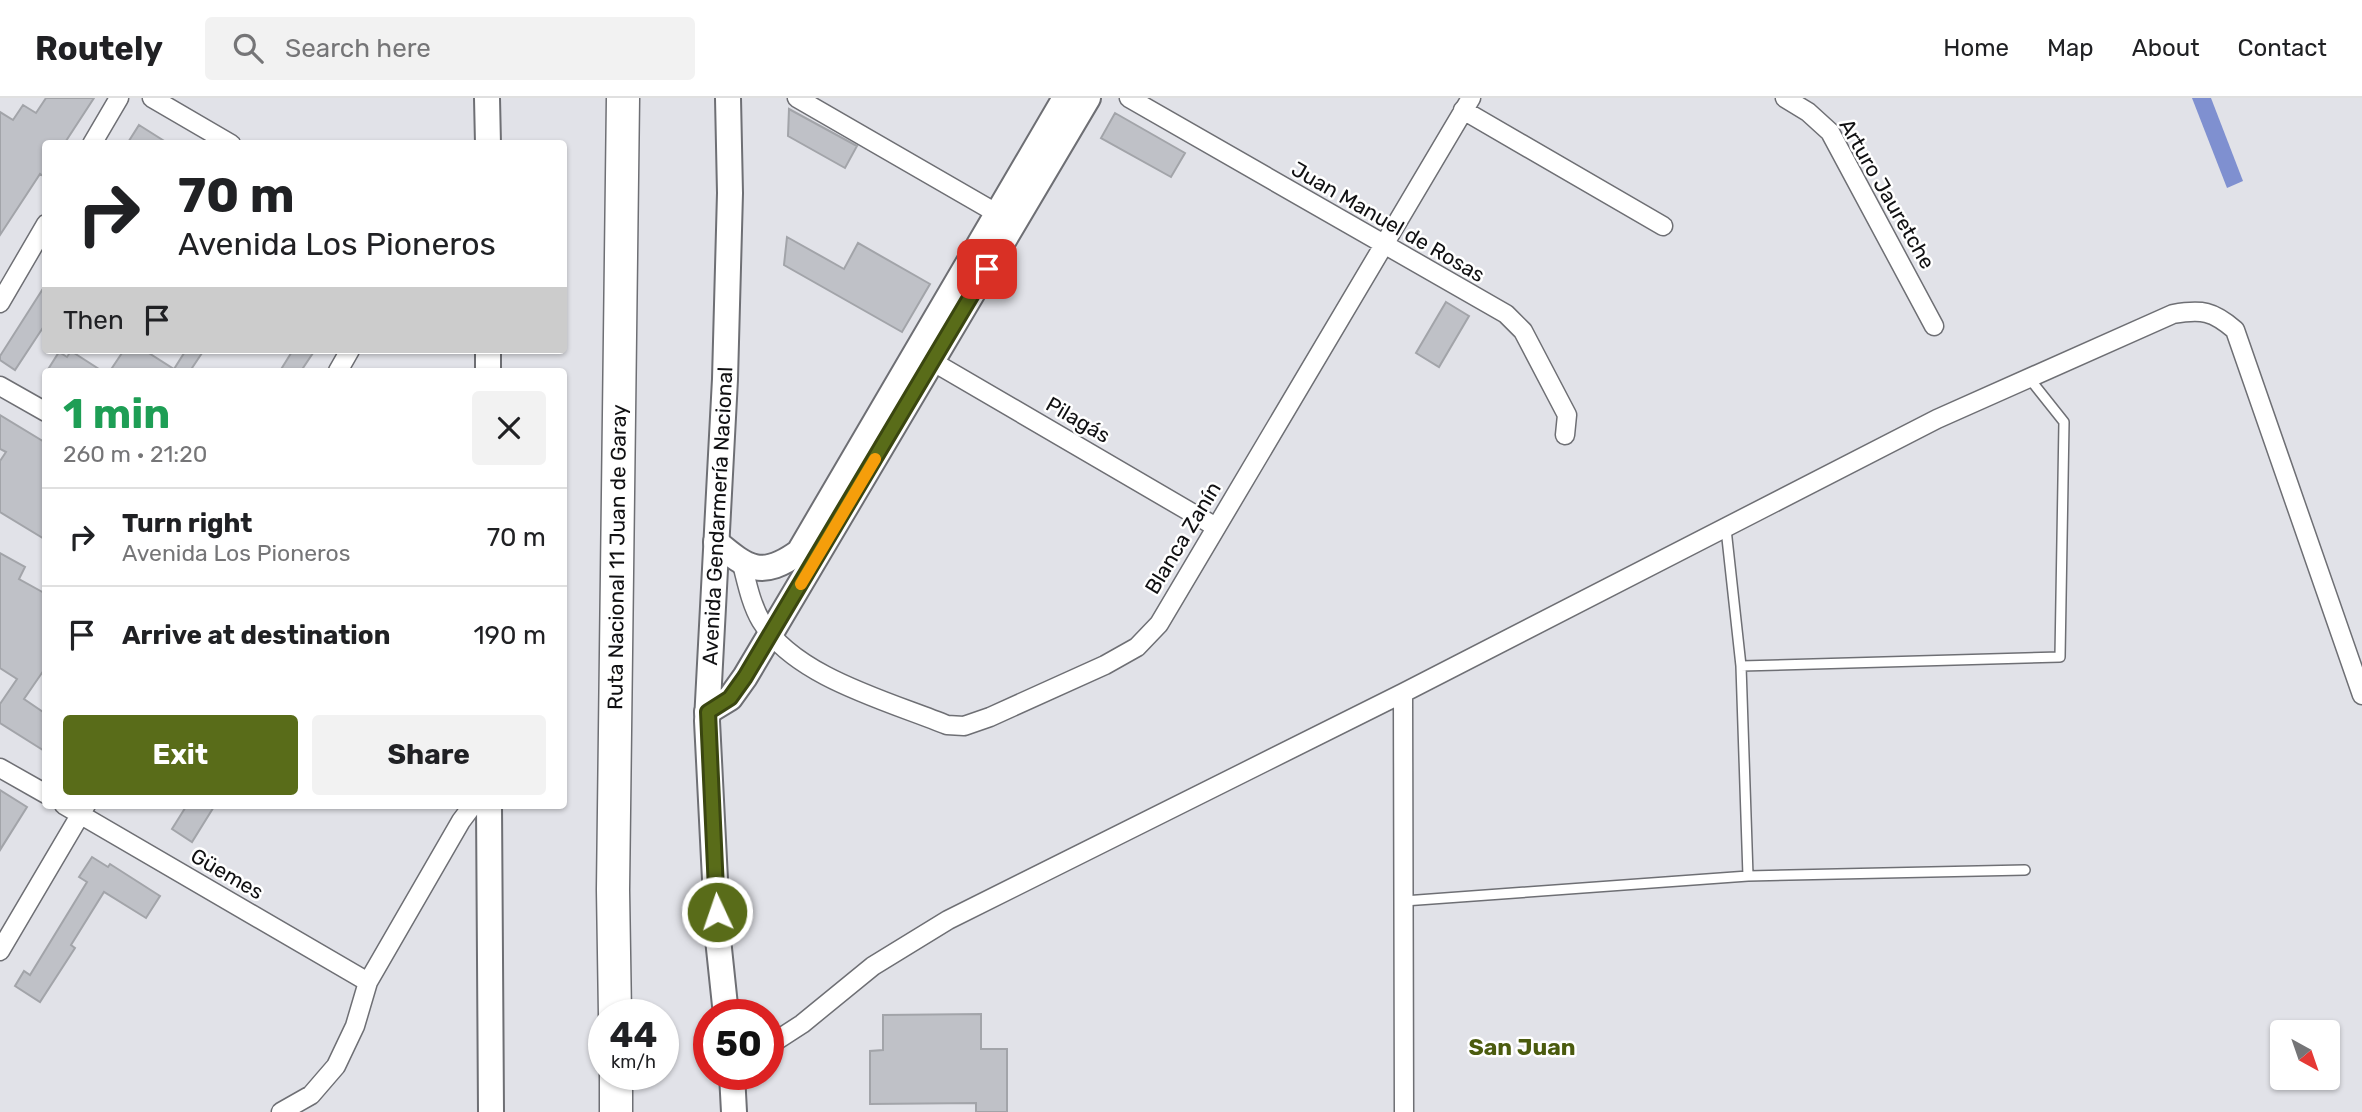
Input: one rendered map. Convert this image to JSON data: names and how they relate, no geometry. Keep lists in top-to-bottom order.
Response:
{
  "streets": {
    "highway": ["Ruta Nacional 11 Juan de Garay"],
    "main road": ["Avenida Gendarmería Nacional"],
    "street": [
      "Arturo Jauretche",
      "Juan Manuel de Rosas",
      "Pilagás",
      "Blanca Zanín",
      "Güemes"
    ]
  },
  "crossings": [
    ["Juan Manuel de Rosas", "Blanca Zanín"],
    ["Pilagás", "Blanca Zanín"]
  ],
  "districts": ["San Juan"],
  "north": "bottom right",
  "page": {
    "header": "Routely",
    "search": "Search here",
    "nav": [
      "Home",
      "Map",
      "About",
      "Contact"
    ],
    "turn": ["70 m", "Avenida Los Pioneros"],
    "then": "Then",
    "heading": ["1 min", "260 m · 21:20"],
    "list": [
      {
        "name": "Turn right",
        "note": "Avenida Los Pioneros",
        "value": "70 m"
      },
      {
        "name": "Arrive at destination",
        "value": "190 m"
      }
    ],
    "buttons": ["Exit", "Share"],
    "speed": "44 km/h",
    "limit": "50"
  }
}
